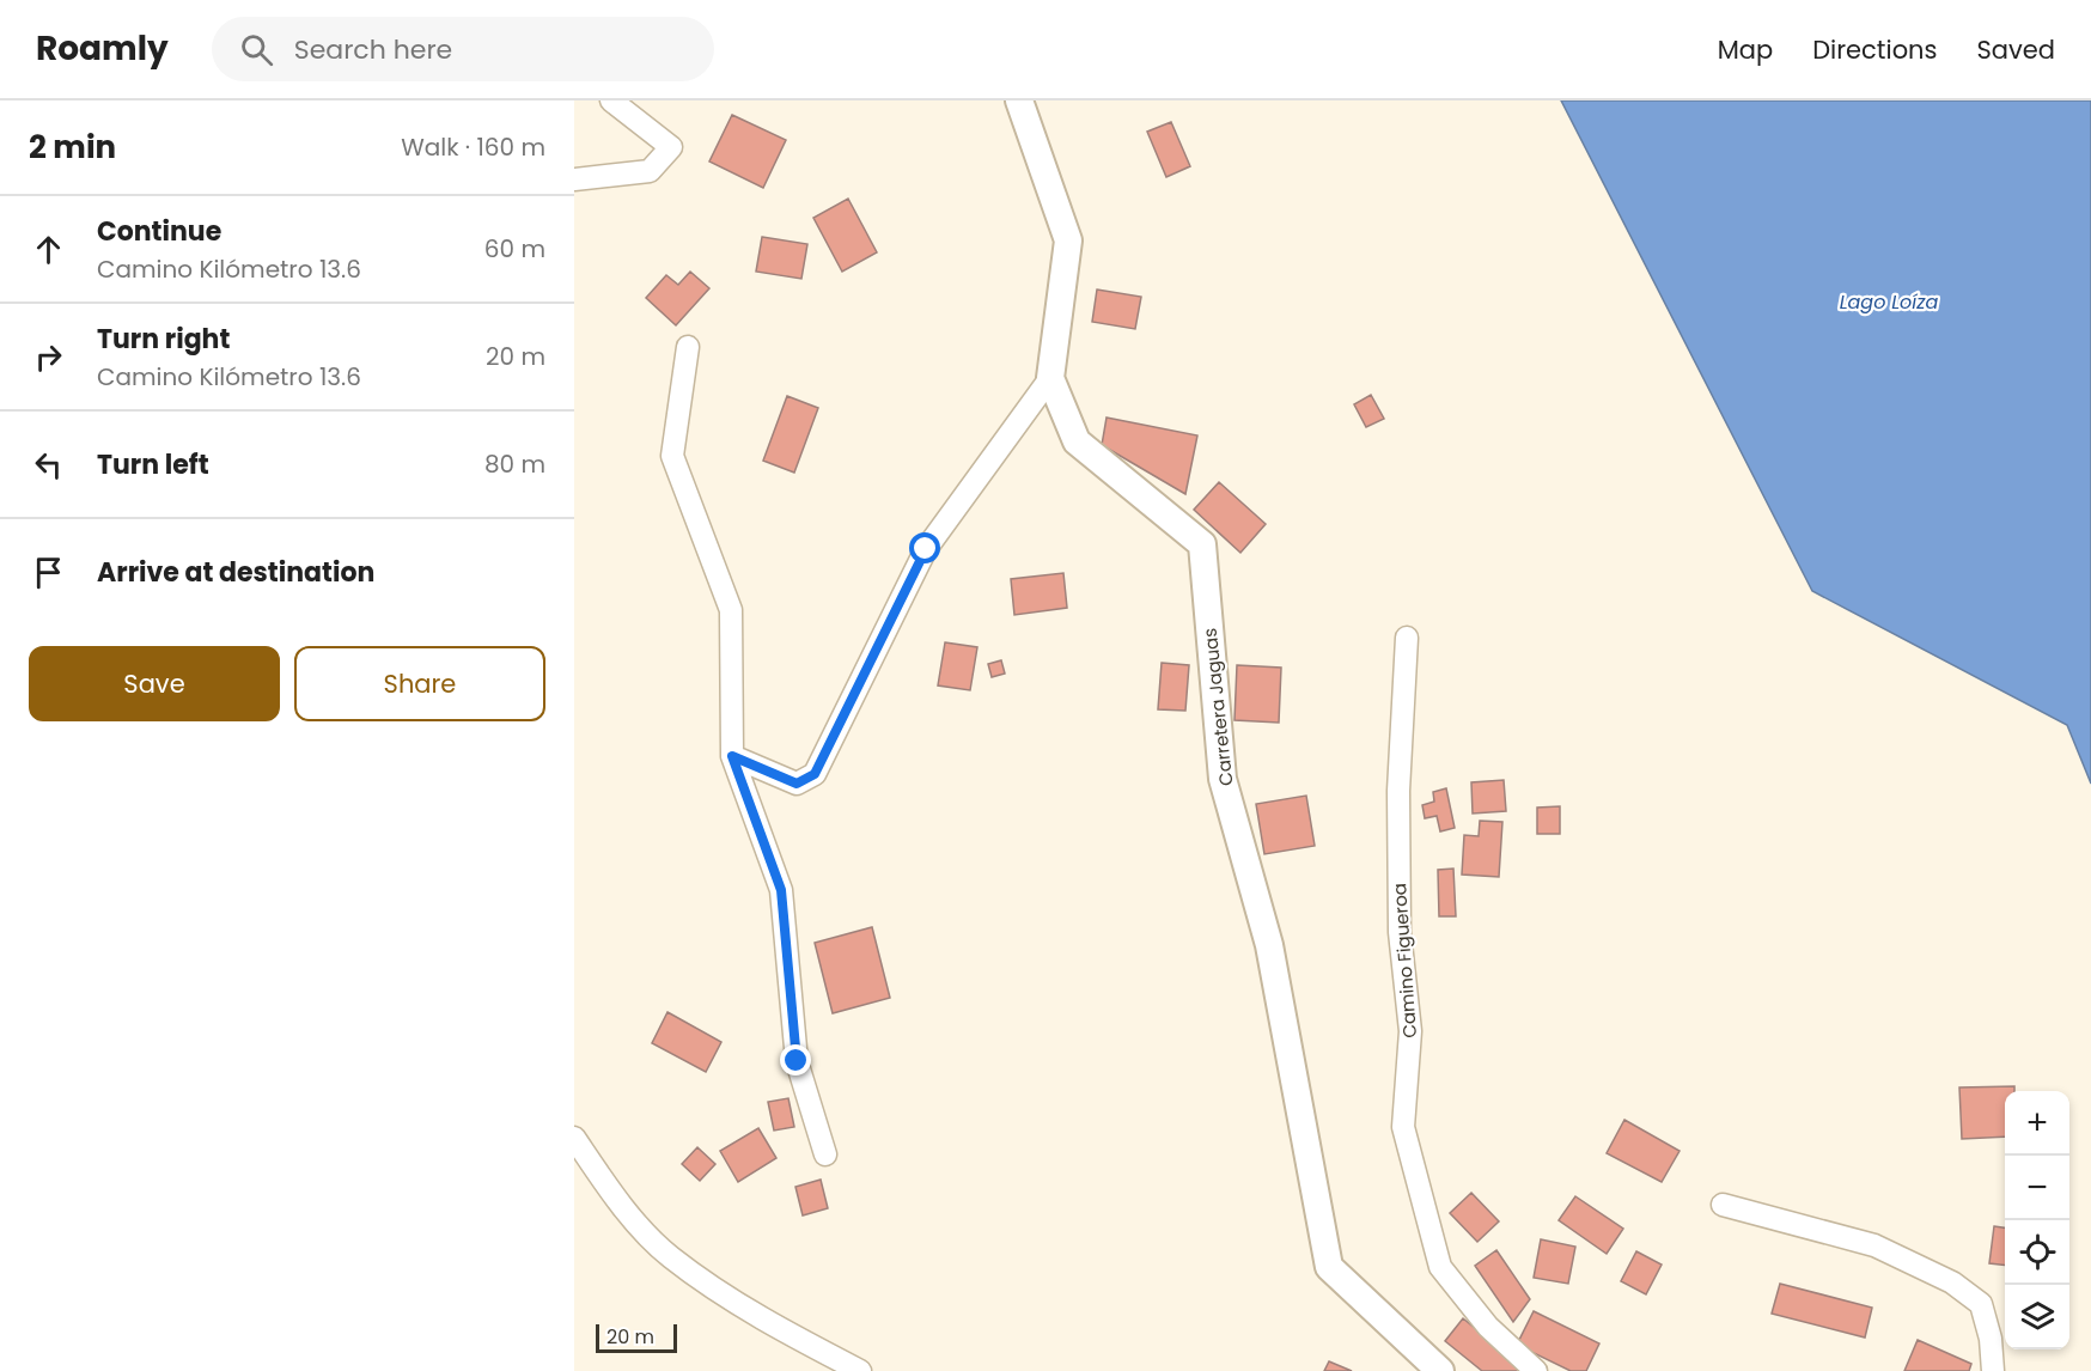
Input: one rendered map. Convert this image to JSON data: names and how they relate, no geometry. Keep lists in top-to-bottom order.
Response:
{
  "streets": {
    "street": ["Carretera Jaguas", "Camino Figueroa"]
  },
  "water": ["Lago Loíza"],
  "scale_bar": "20 m",
  "page": {
    "header": "Roamly",
    "search": "Search here",
    "nav": ["Map", "Directions", "Saved"],
    "heading": ["2 min", "Walk · 160 m"],
    "list": [
      ["Continue", "Camino Kilómetro 13.6", "60 m"],
      ["Turn right", "Camino Kilómetro 13.6", "20 m"],
      ["Turn left", "80 m"],
      "Arrive at destination"
    ],
    "buttons": ["Save", "Share"],
    "map_buttons": ["+", "−"],
    "scale": "20 m"
  }
}
